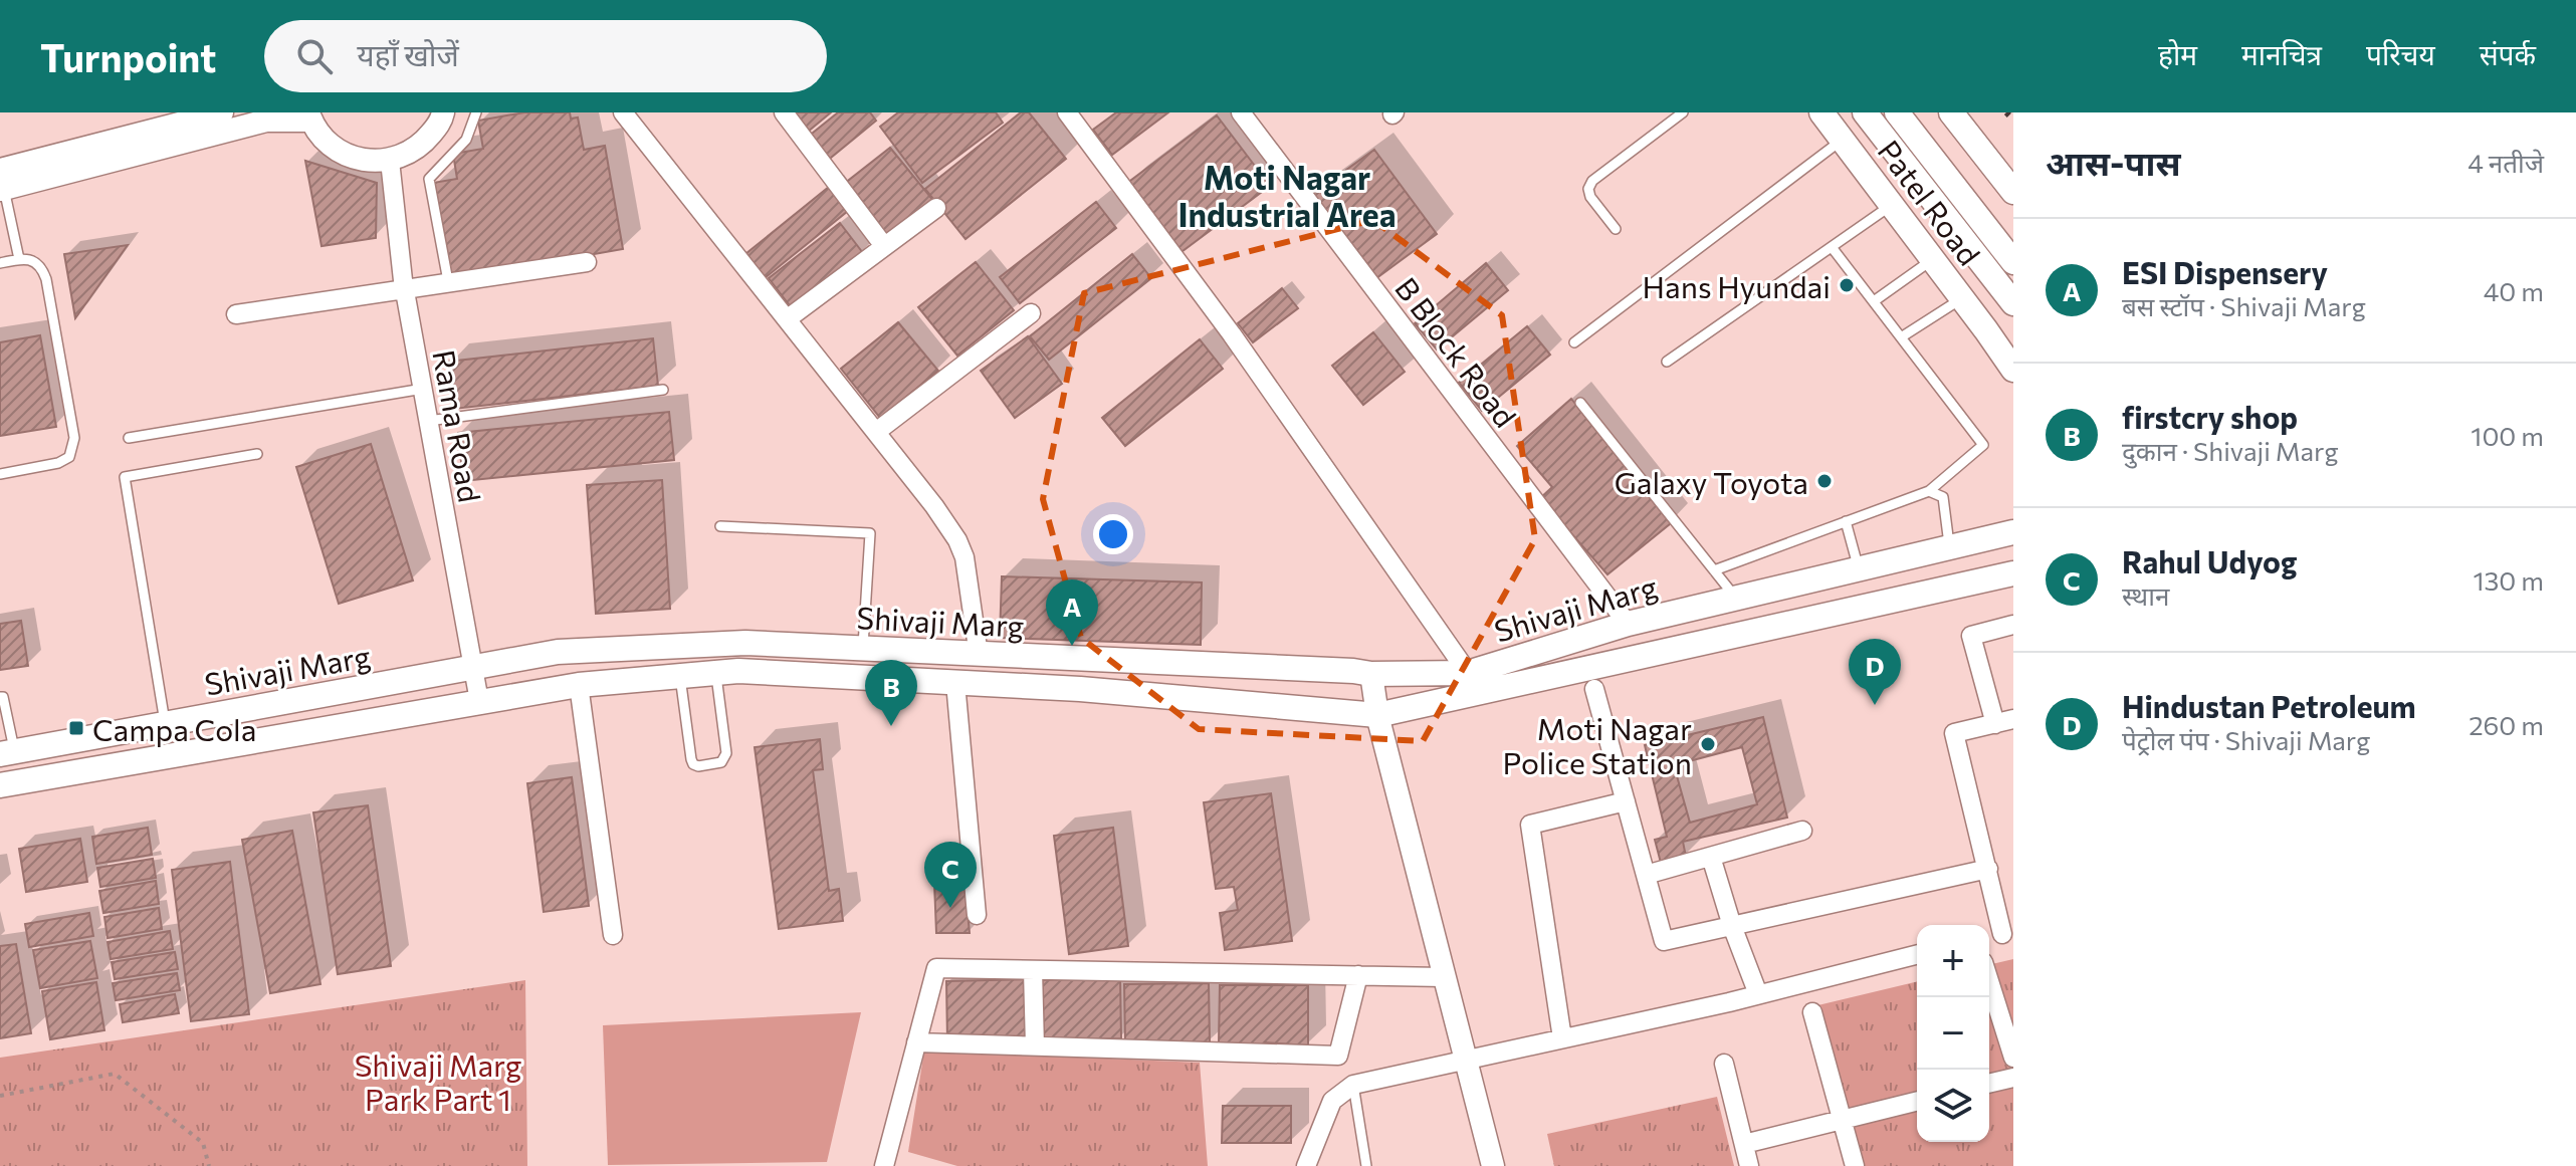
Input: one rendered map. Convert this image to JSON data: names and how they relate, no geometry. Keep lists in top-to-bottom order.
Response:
{
  "streets": {
    "main road": ["Patel Road", "Shivaji Marg"],
    "street": ["B Block Road", "Rama Road"]
  },
  "crossings": [
    ["B Block Road", "Shivaji Marg"],
    ["Rama Road", "Shivaji Marg"]
  ],
  "districts": ["Moti Nagar Industrial Area"],
  "parks": ["Shivaji Marg Park Part 1"],
  "places": {
    "other": ["Hans Hyundai", "Galaxy Toyota", "Moti Nagar Police Station"],
    "transit": ["Campa Cola"]
  },
  "page": {
    "header": "Turnpoint",
    "search": "यहाँ खोजें",
    "nav": [
      "होम",
      "मानचित्र",
      "परिचय",
      "संपर्क"
    ],
    "heading": ["आस-पास", "4 नतीजे"],
    "list": [
      {
        "mark": "A",
        "name": "ESI Dispensery",
        "note": "बस स्टॉप · Shivaji Marg",
        "value": "40 m"
      },
      {
        "mark": "B",
        "name": "firstcry shop",
        "note": "दुकान · Shivaji Marg",
        "value": "100 m"
      },
      {
        "mark": "C",
        "name": "Rahul Udyog",
        "note": "स्थान",
        "value": "130 m"
      },
      {
        "mark": "D",
        "name": "Hindustan Petroleum",
        "note": "पेट्रोल पंप · Shivaji Marg",
        "value": "260 m"
      }
    ],
    "pins": [
      "A",
      "D",
      "B",
      "C"
    ],
    "map_buttons": ["+", "−"]
  }
}
